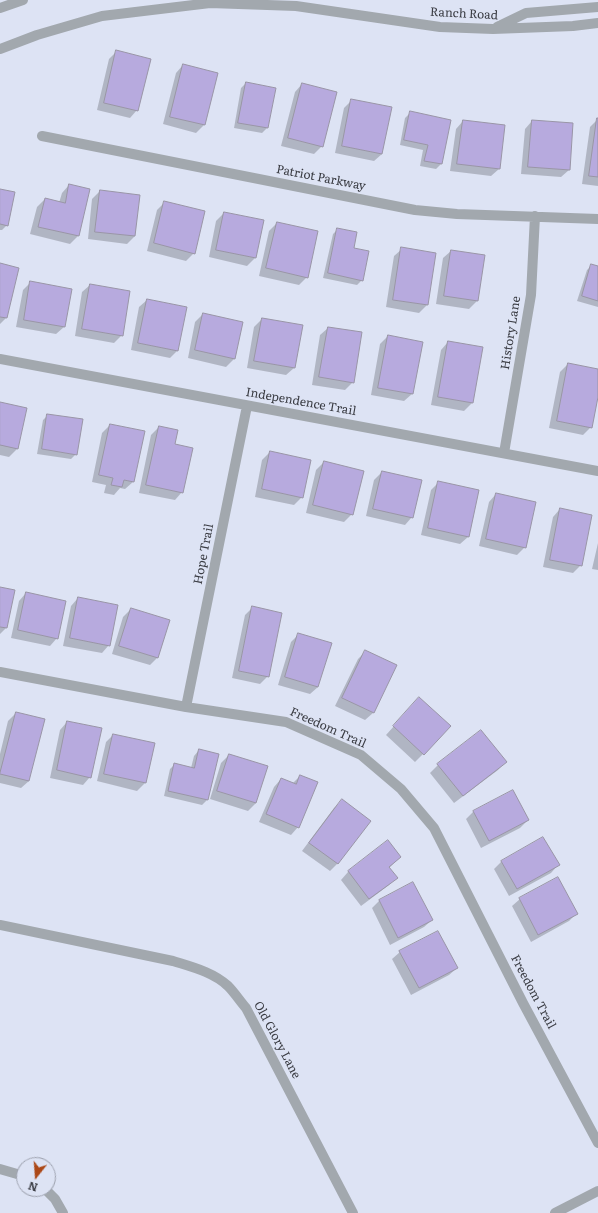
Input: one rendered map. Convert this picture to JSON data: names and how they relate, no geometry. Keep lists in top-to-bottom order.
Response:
{
  "streets": {
    "street": [
      "Ranch Road",
      "Patriot Parkway",
      "History Lane",
      "Independence Trail",
      "Hope Trail",
      "Freedom Trail",
      "Old Glory Lane"
    ]
  },
  "crossings": [
    ["Patriot Parkway", "History Lane"],
    ["History Lane", "Independence Trail"],
    ["Independence Trail", "Hope Trail"],
    ["Hope Trail", "Freedom Trail"]
  ],
  "north": "bottom"
}
